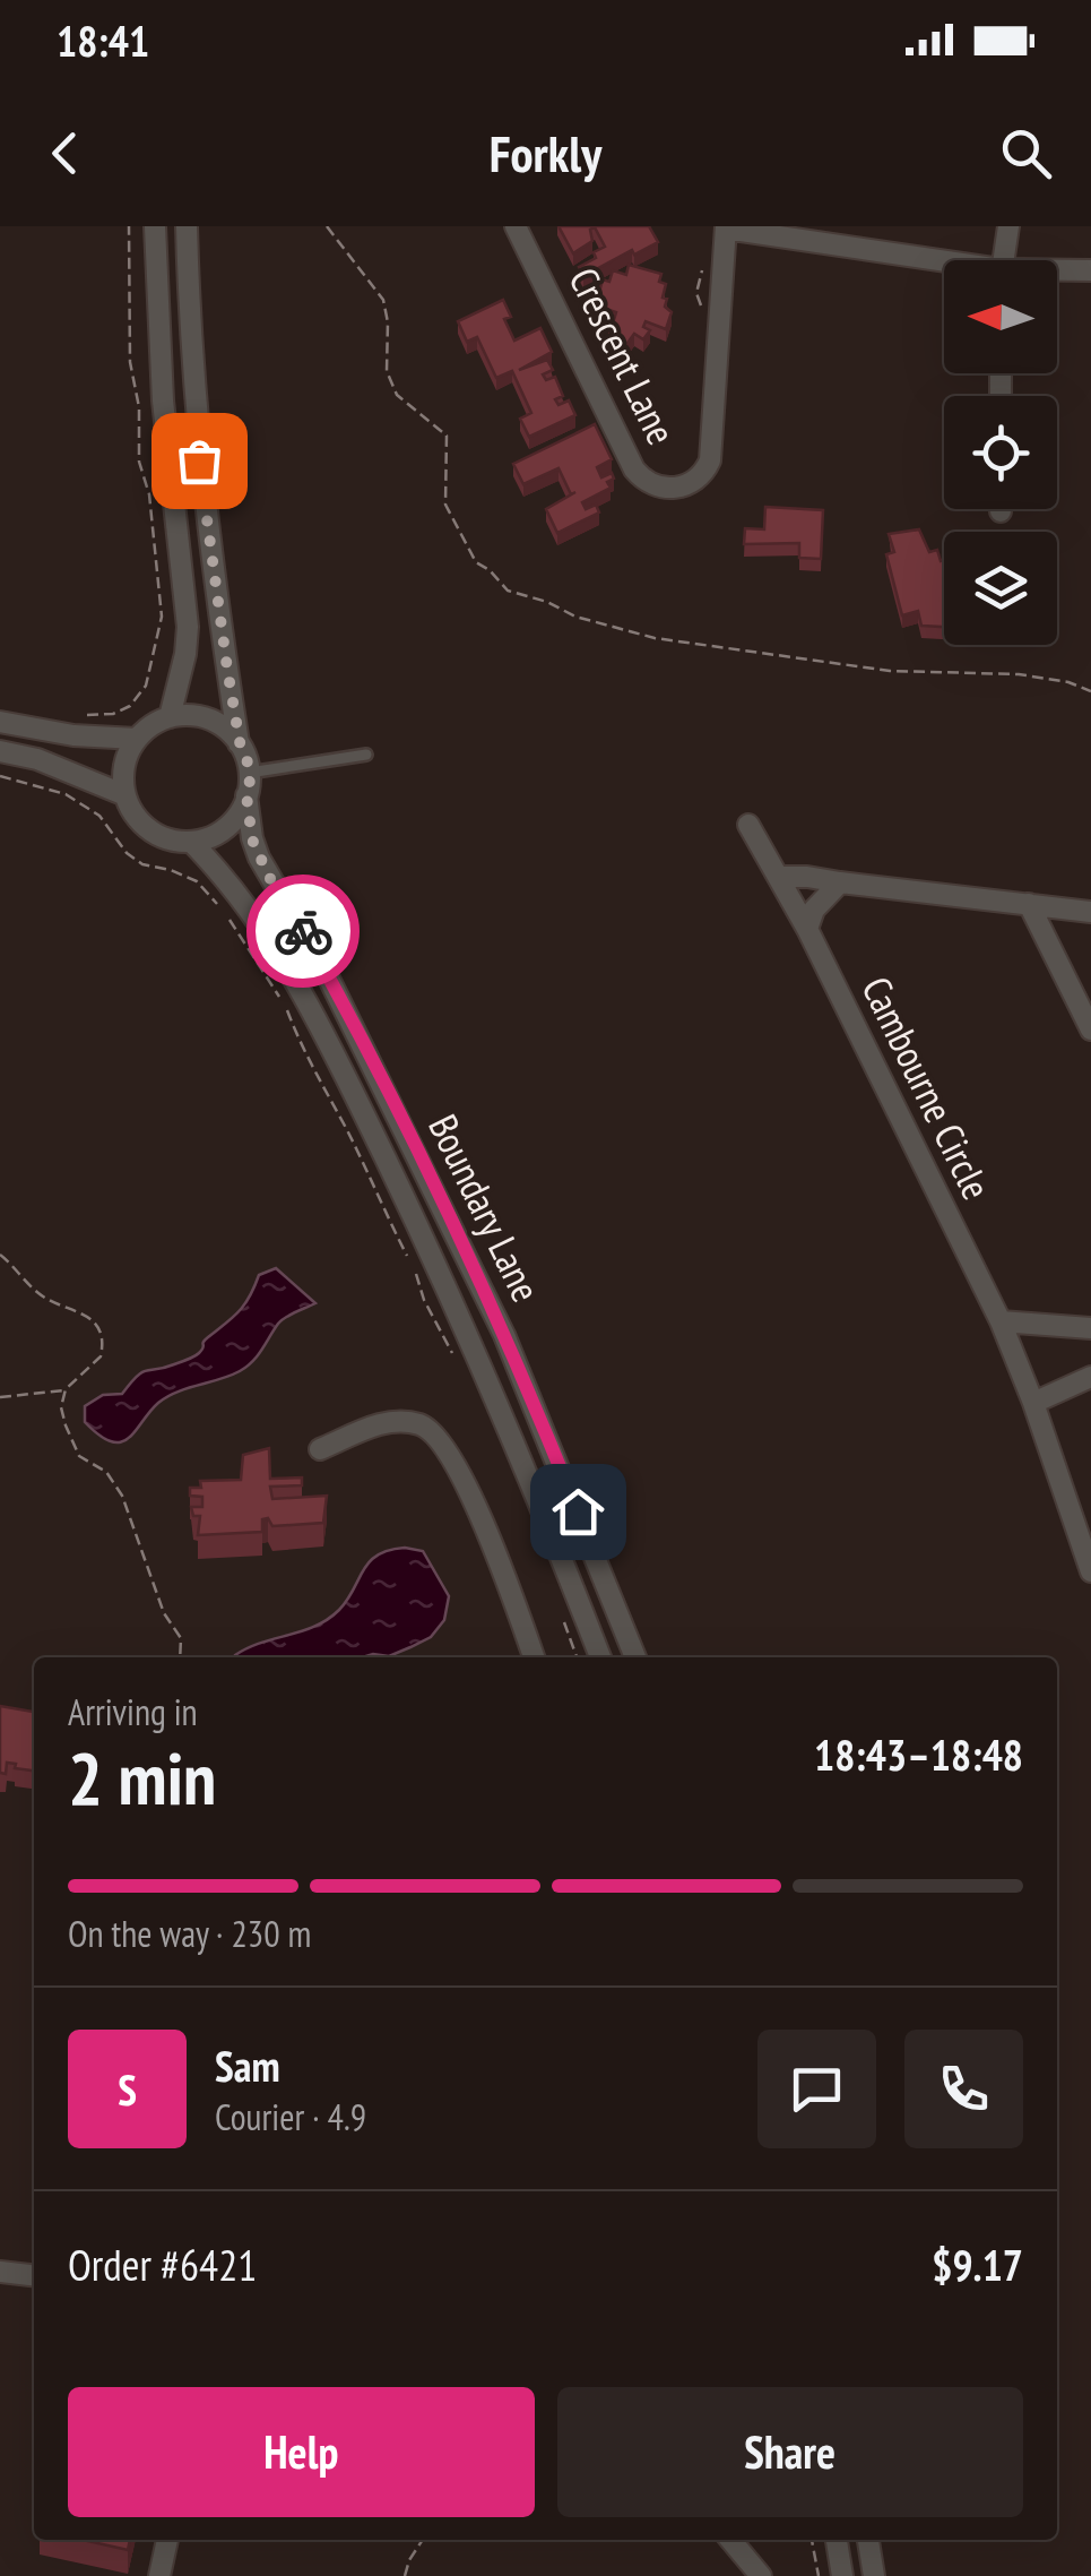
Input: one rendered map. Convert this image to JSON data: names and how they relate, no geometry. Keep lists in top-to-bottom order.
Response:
{
  "streets": {
    "street": ["Crescent Lane", "Cambourne Circle", "Boundary Lane"]
  },
  "north": "left",
  "page": {
    "status": "18:41",
    "header": "Forkly",
    "heading": ["2 min", "Arriving in", "18:43–18:48"],
    "panel": [
      "Sam",
      "Courier · 4.9",
      "Order #6421",
      "$9.17"
    ],
    "bar": "On the way · 230 m",
    "round": "S",
    "buttons": ["Help", "Share"]
  }
}
